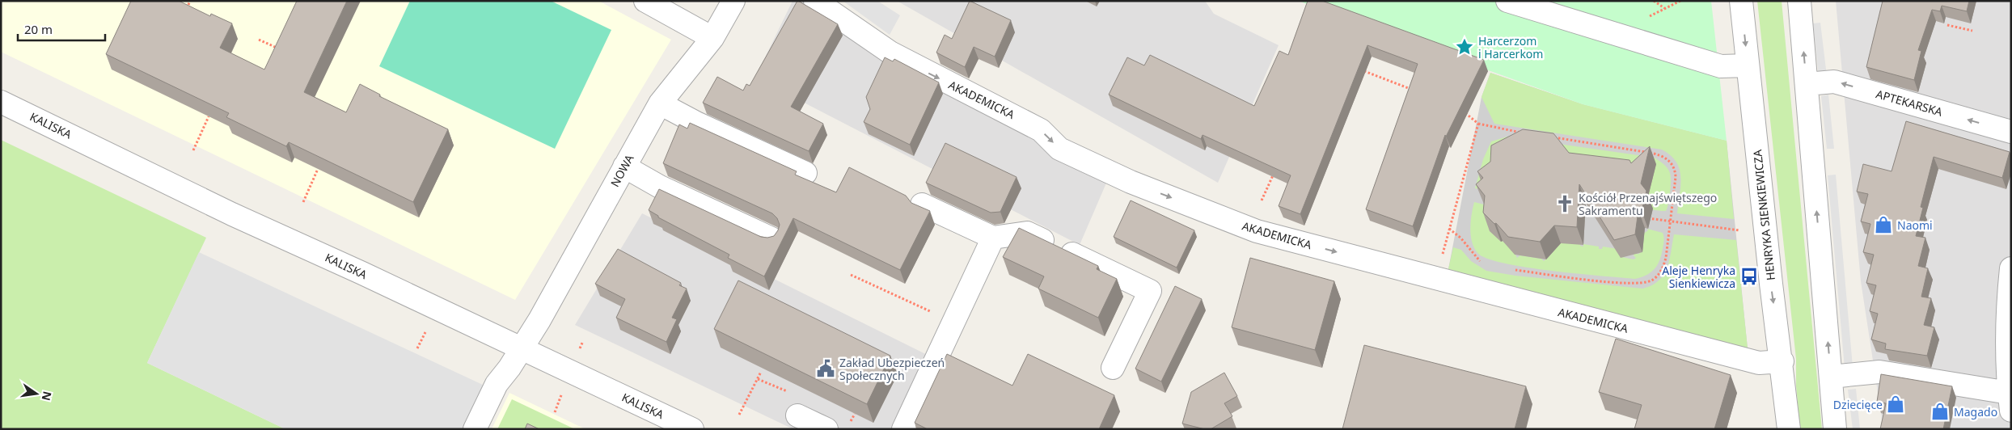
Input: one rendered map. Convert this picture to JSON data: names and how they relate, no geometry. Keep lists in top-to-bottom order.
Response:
{
  "streets": {
    "street": [
      "AKADEMICKA",
      "APTEKARSKA",
      "KALISKA",
      "NOWA",
      "HENRYKA SIENKIEWICZA"
    ]
  },
  "crossings": [
    ["AKADEMICKA", "HENRYKA SIENKIEWICZA"],
    ["KALISKA", "NOWA"]
  ],
  "one_way": ["AKADEMICKA", "APTEKARSKA"],
  "places": {
    "place": ["Harcerzom i Harcerkom"],
    "church": ["Kościół Przenajświętszego Sakramentu"],
    "shop": ["Naomi", "Dziecięce", "Magado"],
    "bus stop": ["Aleje Henryka Sienkiewicza"],
    "public building": ["Zakład Ubezpieczeń Społecznych"]
  },
  "scale_bar": "20 m",
  "north": "right"
}
